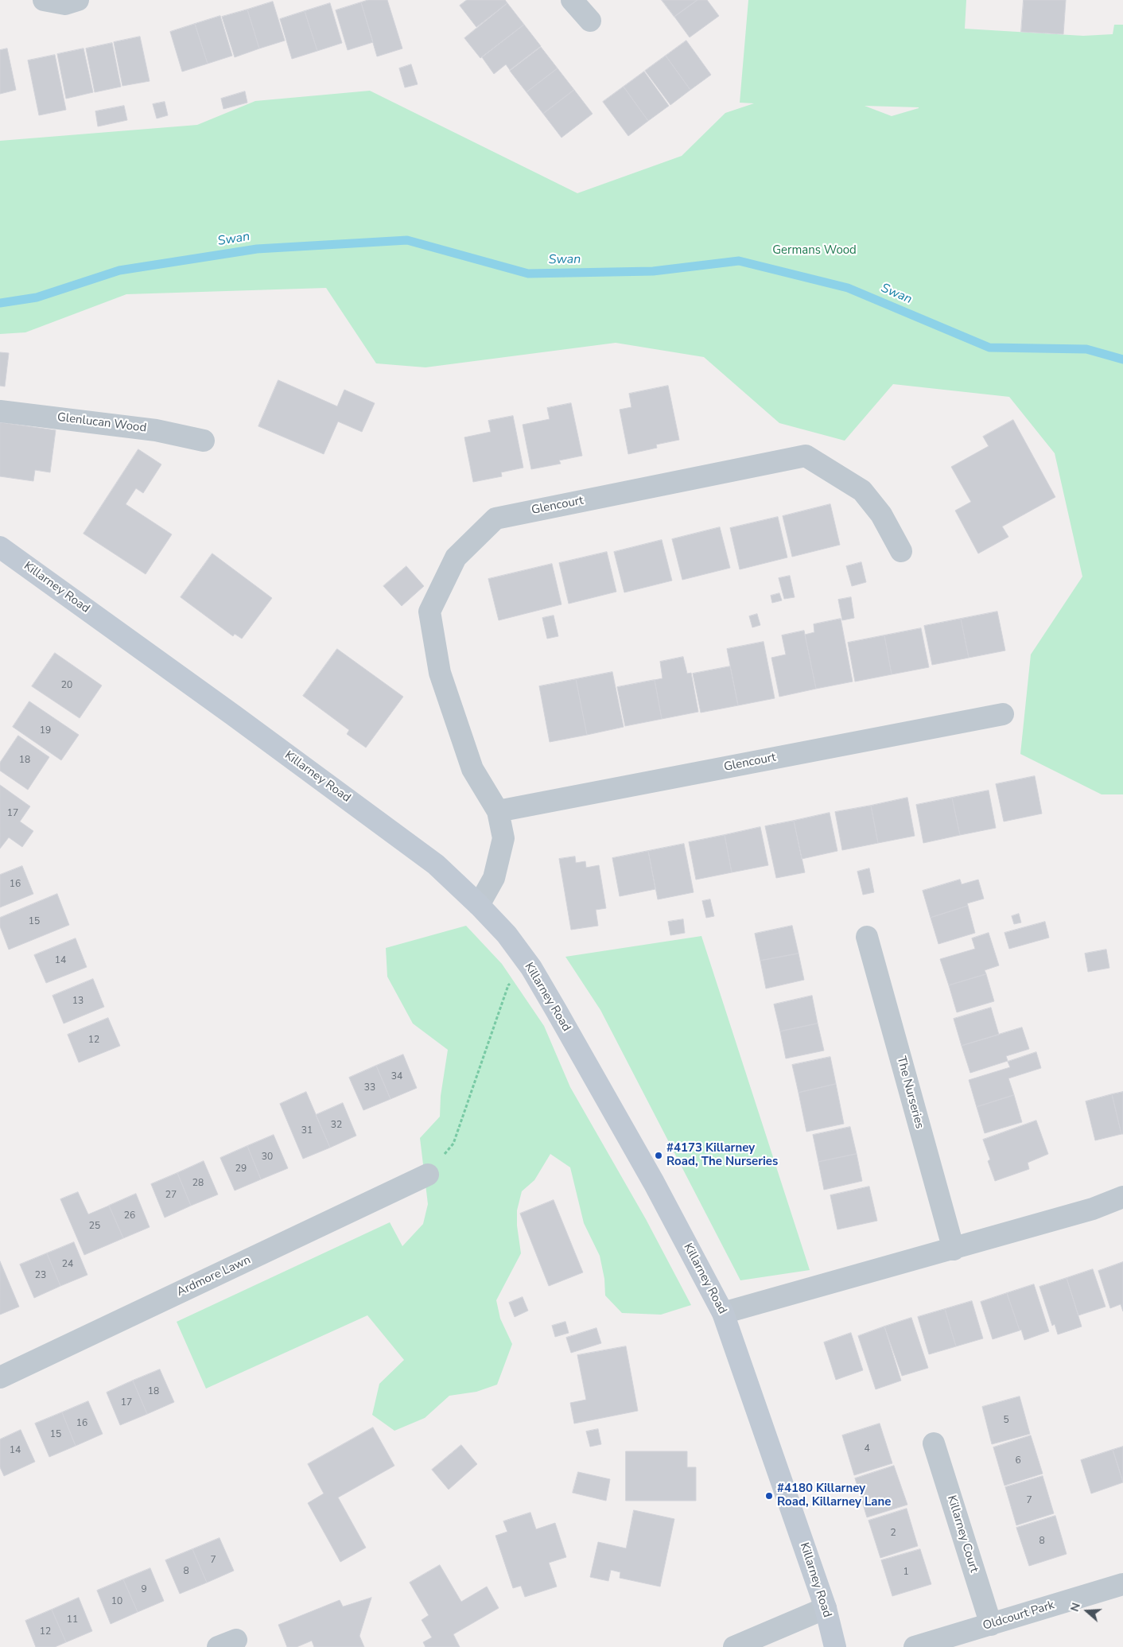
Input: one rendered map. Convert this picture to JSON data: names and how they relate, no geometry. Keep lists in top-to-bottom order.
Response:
{
  "streets": {
    "main road": ["Killarney Road"],
    "street": [
      "Glenlucan Wood",
      "Glencourt",
      "The Nurseries",
      "Ardmore Lawn",
      "Killarney Court",
      "Oldcourt Park"
    ]
  },
  "crossings": [
    ["Glencourt", "Killarney Road"],
    ["Killarney Court", "Oldcourt Park"]
  ],
  "water": ["Swan"],
  "parks": ["Germans Wood"],
  "places": ["#4173 Killarney Road, The Nurseries", "#4180 Killarney Road, Killarney Lane"],
  "house_numbers": [
    "20",
    "19",
    "18",
    "17",
    "16",
    "15",
    "14",
    "13",
    "12",
    "34",
    "33",
    "32",
    "31",
    "30",
    "29",
    "28",
    "27",
    "26",
    "25",
    "24",
    "23",
    "18",
    "17",
    "5",
    "16",
    "15",
    "4",
    "14",
    "6",
    "7",
    "2",
    "8",
    "7",
    "8",
    "1",
    "9",
    "10",
    "11",
    "12"
  ],
  "north": "left"
}
